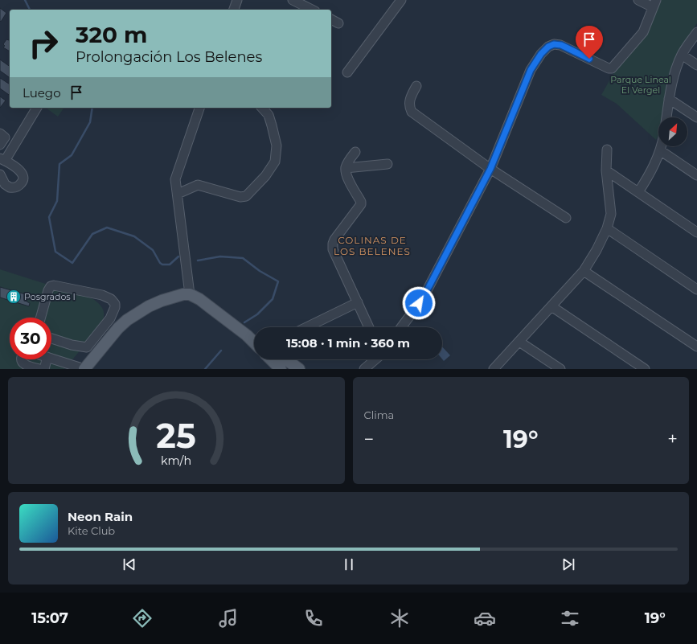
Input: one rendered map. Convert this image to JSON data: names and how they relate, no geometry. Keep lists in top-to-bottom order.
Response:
{
  "districts": ["COLINAS DE LOS BELENES"],
  "parks": ["Parque Lineal El Vergel"],
  "places": {
    "building": ["Posgrados I"]
  },
  "north": "top right",
  "page": {
    "turn": ["320 m", "Prolongación Los Belenes"],
    "then": "Luego",
    "limit": "30",
    "trip": "15:08 · 1 min · 360 m",
    "tile": "Clima",
    "heat": ["−", "19°", "+"],
    "song": ["Neon Rain", "Kite Club"],
    "tabs": ["15:07", "19°"],
    "gauge": ["25", "km/h"]
  }
}
